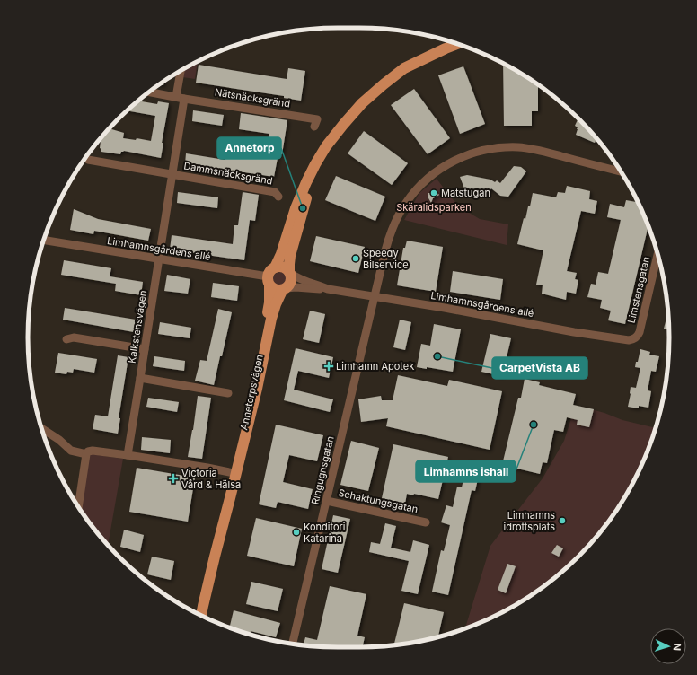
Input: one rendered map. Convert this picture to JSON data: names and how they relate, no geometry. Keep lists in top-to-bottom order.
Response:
{
  "streets": {
    "main road": ["Annetorpsvägen"],
    "street": [
      "Nätsnäcksgränd",
      "Dammsnäcksgränd",
      "Limhamnsgårdens allé",
      "Limstensgatan",
      "Kalkstensvägen",
      "Ringugnsgatan",
      "Schaktungsgatan"
    ]
  },
  "crossings": [
    ["Nätsnäcksgränd", "Kalkstensvägen"],
    ["Dammsnäcksgränd", "Kalkstensvägen"],
    ["Limhamnsgårdens allé", "Limstensgatan"],
    ["Limhamnsgårdens allé", "Kalkstensvägen"],
    ["Limhamnsgårdens allé", "Annetorpsvägen"],
    ["Limhamnsgårdens allé", "Ringugnsgatan"],
    ["Ringugnsgatan", "Schaktungsgatan"]
  ],
  "parks": ["Skäralidsparken"],
  "places": {
    "other": [
      "Matstugan",
      "Annetorp",
      "Speedy Bilservice",
      "CarpetVista AB",
      "Limhamns ishall",
      "Limhamns idrottsplats",
      "Konditori Katarina"
    ],
    "health": ["Limhamn Apotek", "Victoria Vård & Hälsa"]
  },
  "north": "right"
}
